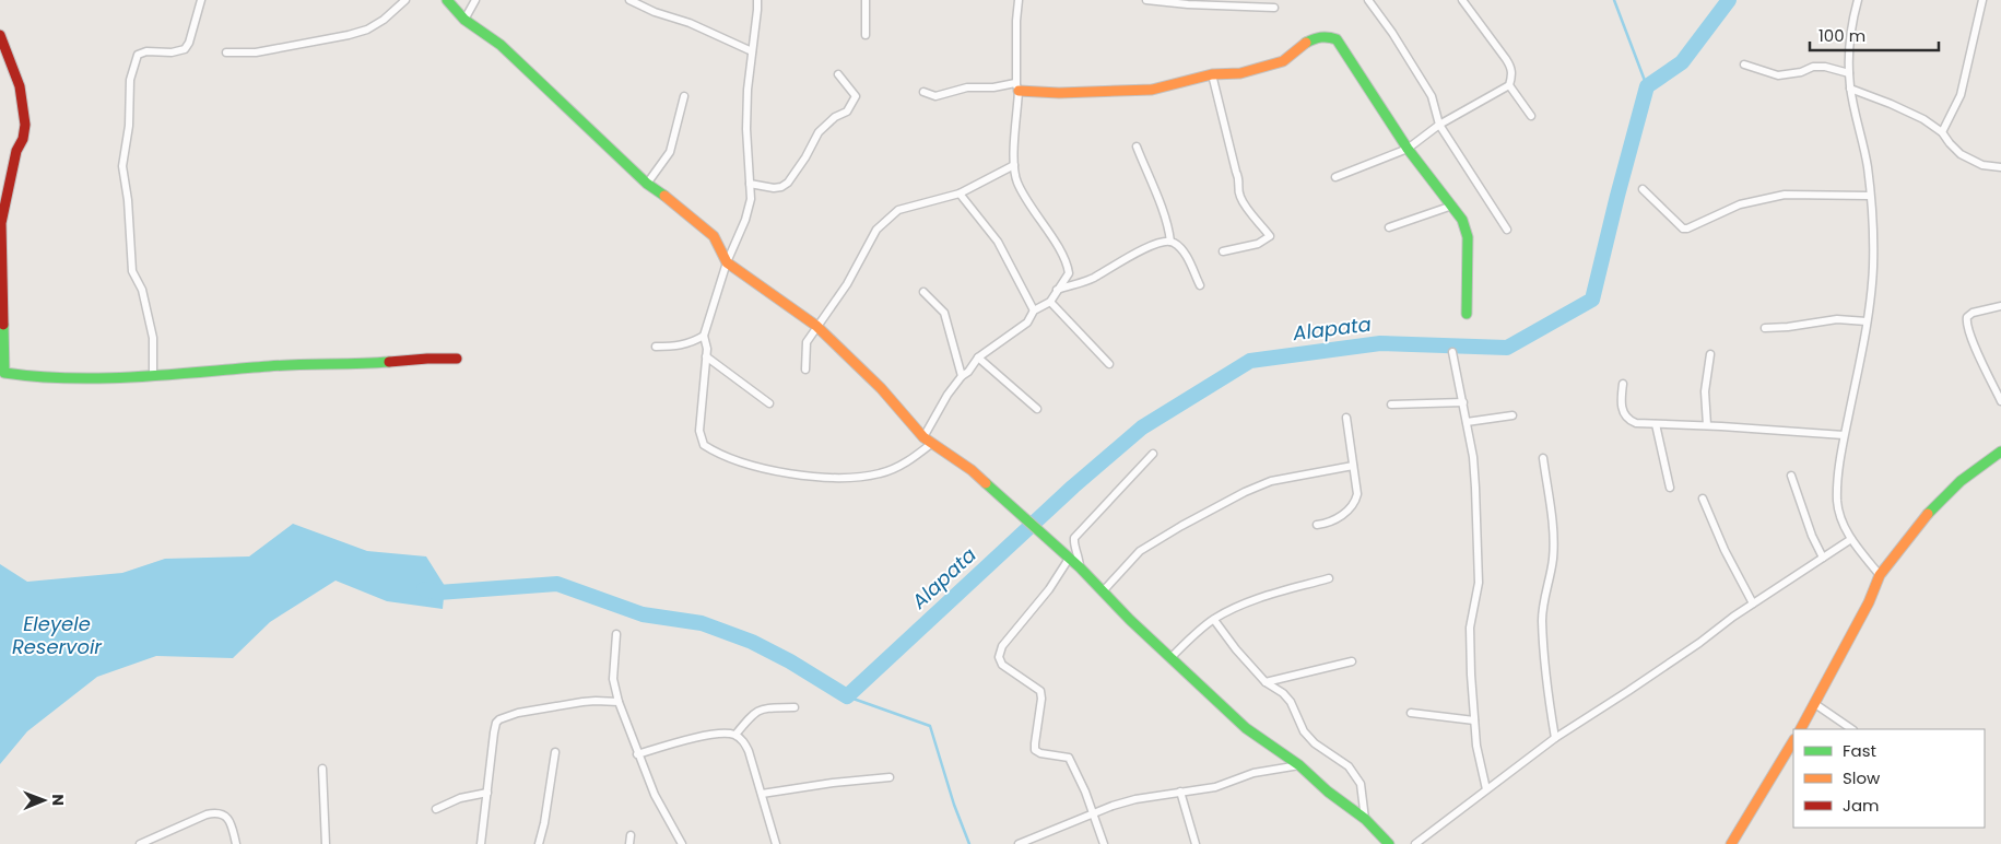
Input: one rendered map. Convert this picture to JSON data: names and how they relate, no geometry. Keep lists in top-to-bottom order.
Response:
{
  "water": ["Alapata", "Eleyele Reservoir"],
  "legend": ["Fast", "Slow", "Jam"],
  "scale_bar": "100 m",
  "north": "right"
}
